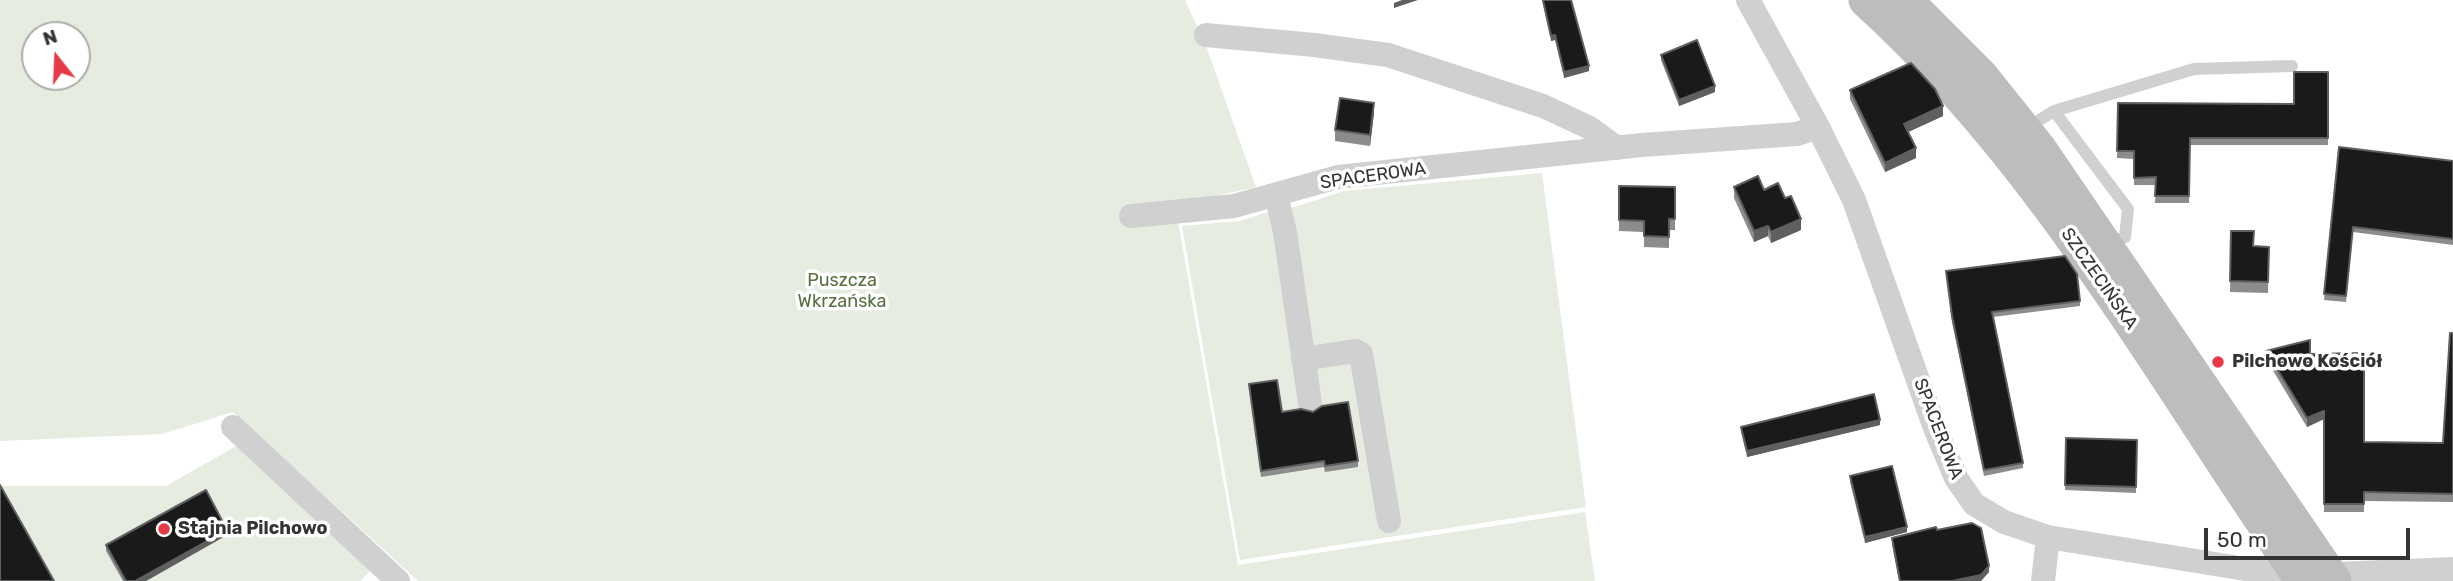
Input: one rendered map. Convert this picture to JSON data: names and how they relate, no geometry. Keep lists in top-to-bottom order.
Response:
{
  "streets": {
    "main road": ["SZCZECIŃSKA"],
    "street": ["SPACEROWA"]
  },
  "crossings": [
    ["SPACEROWA", "SZCZECIŃSKA"]
  ],
  "parks": ["Puszcza Wkrzańska"],
  "places": ["Pilchowo Kościół", "Stajnia Pilchowo"],
  "scale_bar": "50 m",
  "north": "top"
}
